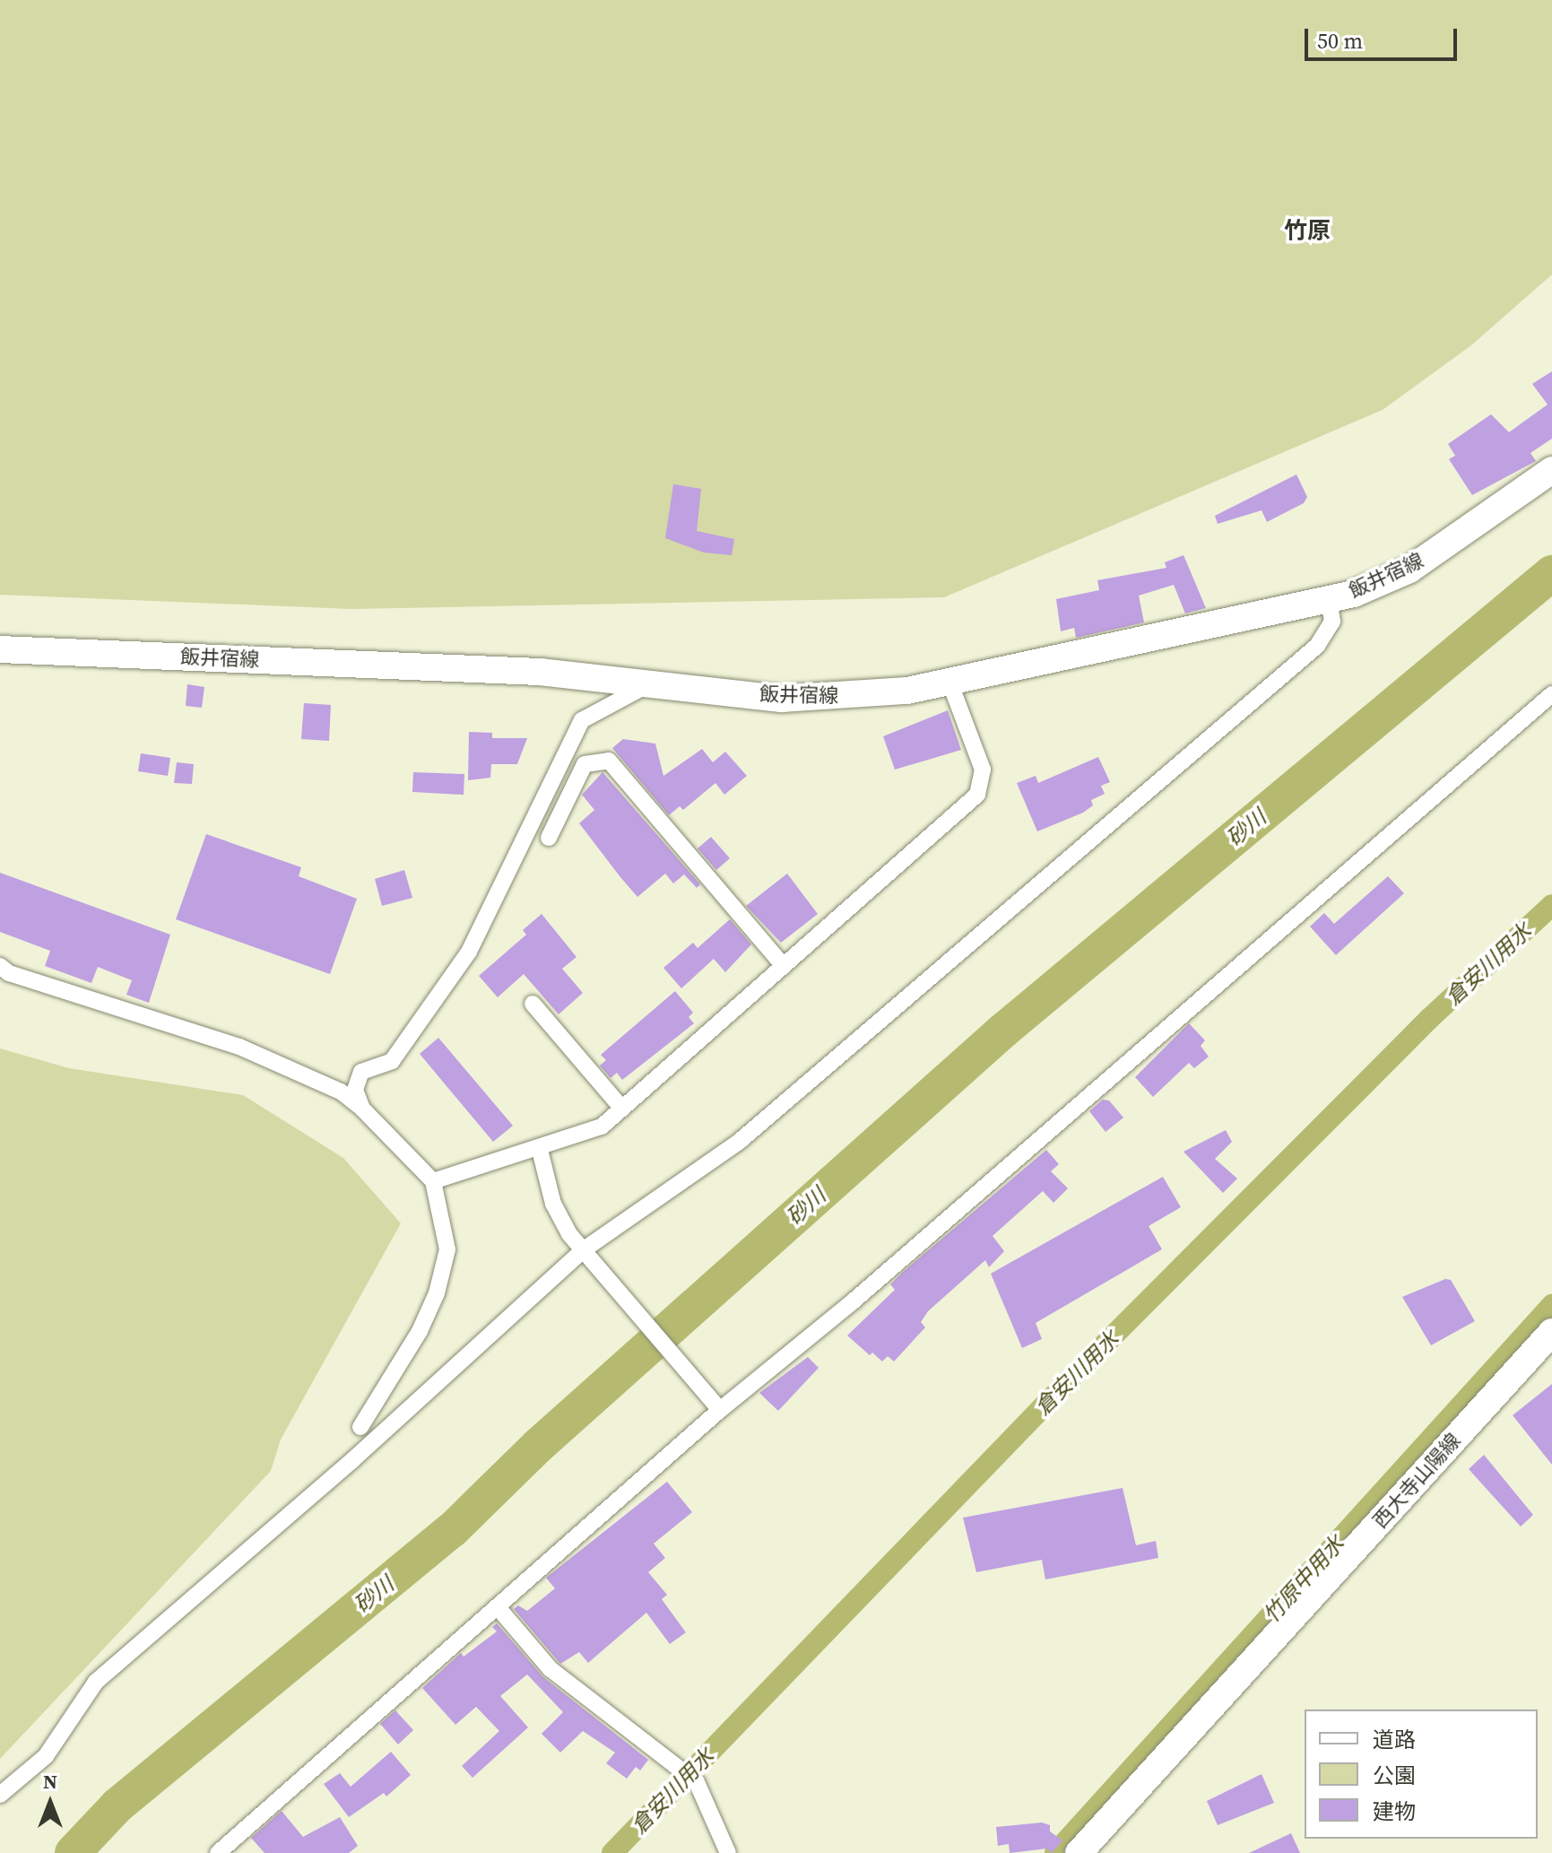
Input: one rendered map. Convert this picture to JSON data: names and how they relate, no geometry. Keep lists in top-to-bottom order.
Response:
{
  "streets": {
    "main road": ["飯井宿線", "西大寺山陽線"]
  },
  "districts": ["竹原"],
  "water": ["砂川", "倉安川用水", "竹原中用水"],
  "legend": ["道路", "公園", "建物"],
  "scale_bar": "50 m",
  "north": "top"
}
